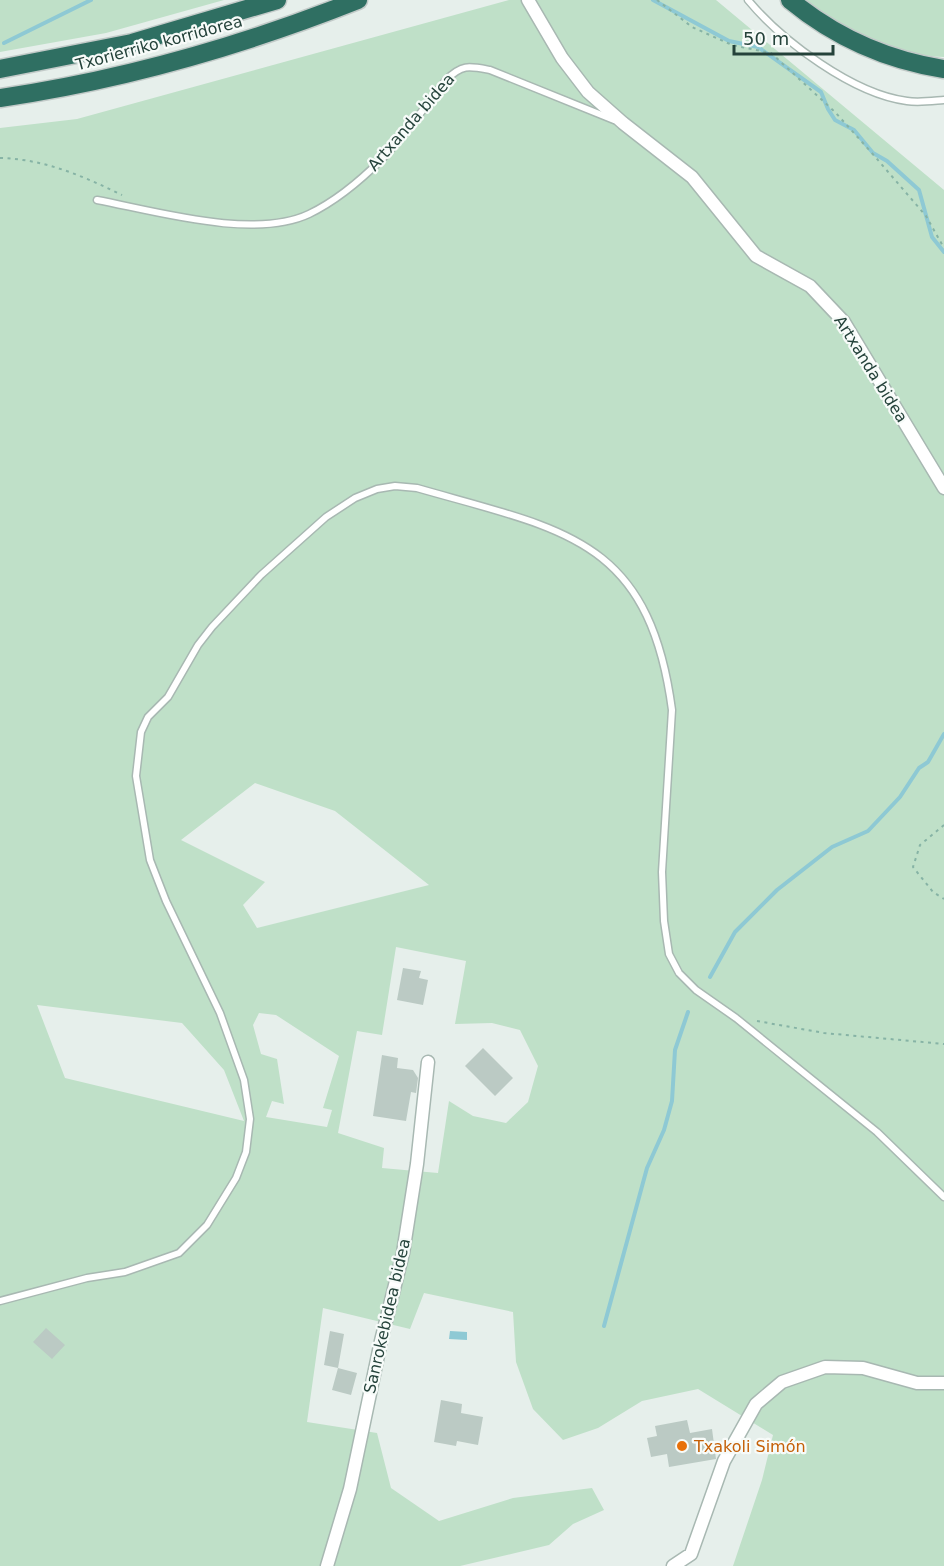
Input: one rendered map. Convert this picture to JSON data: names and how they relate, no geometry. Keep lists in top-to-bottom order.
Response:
{
  "streets": {
    "highway": ["Txorierriko korridorea"],
    "street": ["Artxanda bidea", "Sanrokebidea bidea"]
  },
  "places": ["Txakoli Simón"],
  "scale_bar": "50 m"
}
